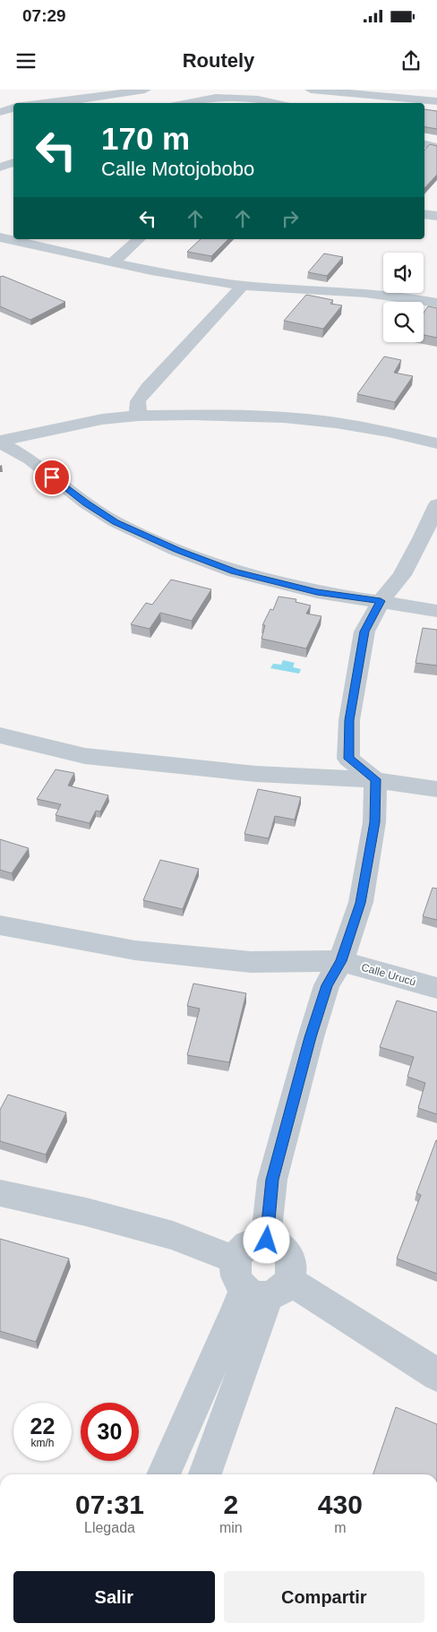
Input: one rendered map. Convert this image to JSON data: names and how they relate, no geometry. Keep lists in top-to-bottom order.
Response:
{
  "streets": {
    "street": ["Calle Urucú"]
  },
  "page": {
    "status": "07:29",
    "header": "Routely",
    "turn": ["170 m", "Calle Motojobobo"],
    "speed": "22 km/h",
    "limit": "30",
    "eta": [
      "07:31",
      "Llegada",
      "2",
      "min",
      "430",
      "m"
    ],
    "buttons": ["Salir", "Compartir"]
  }
}
